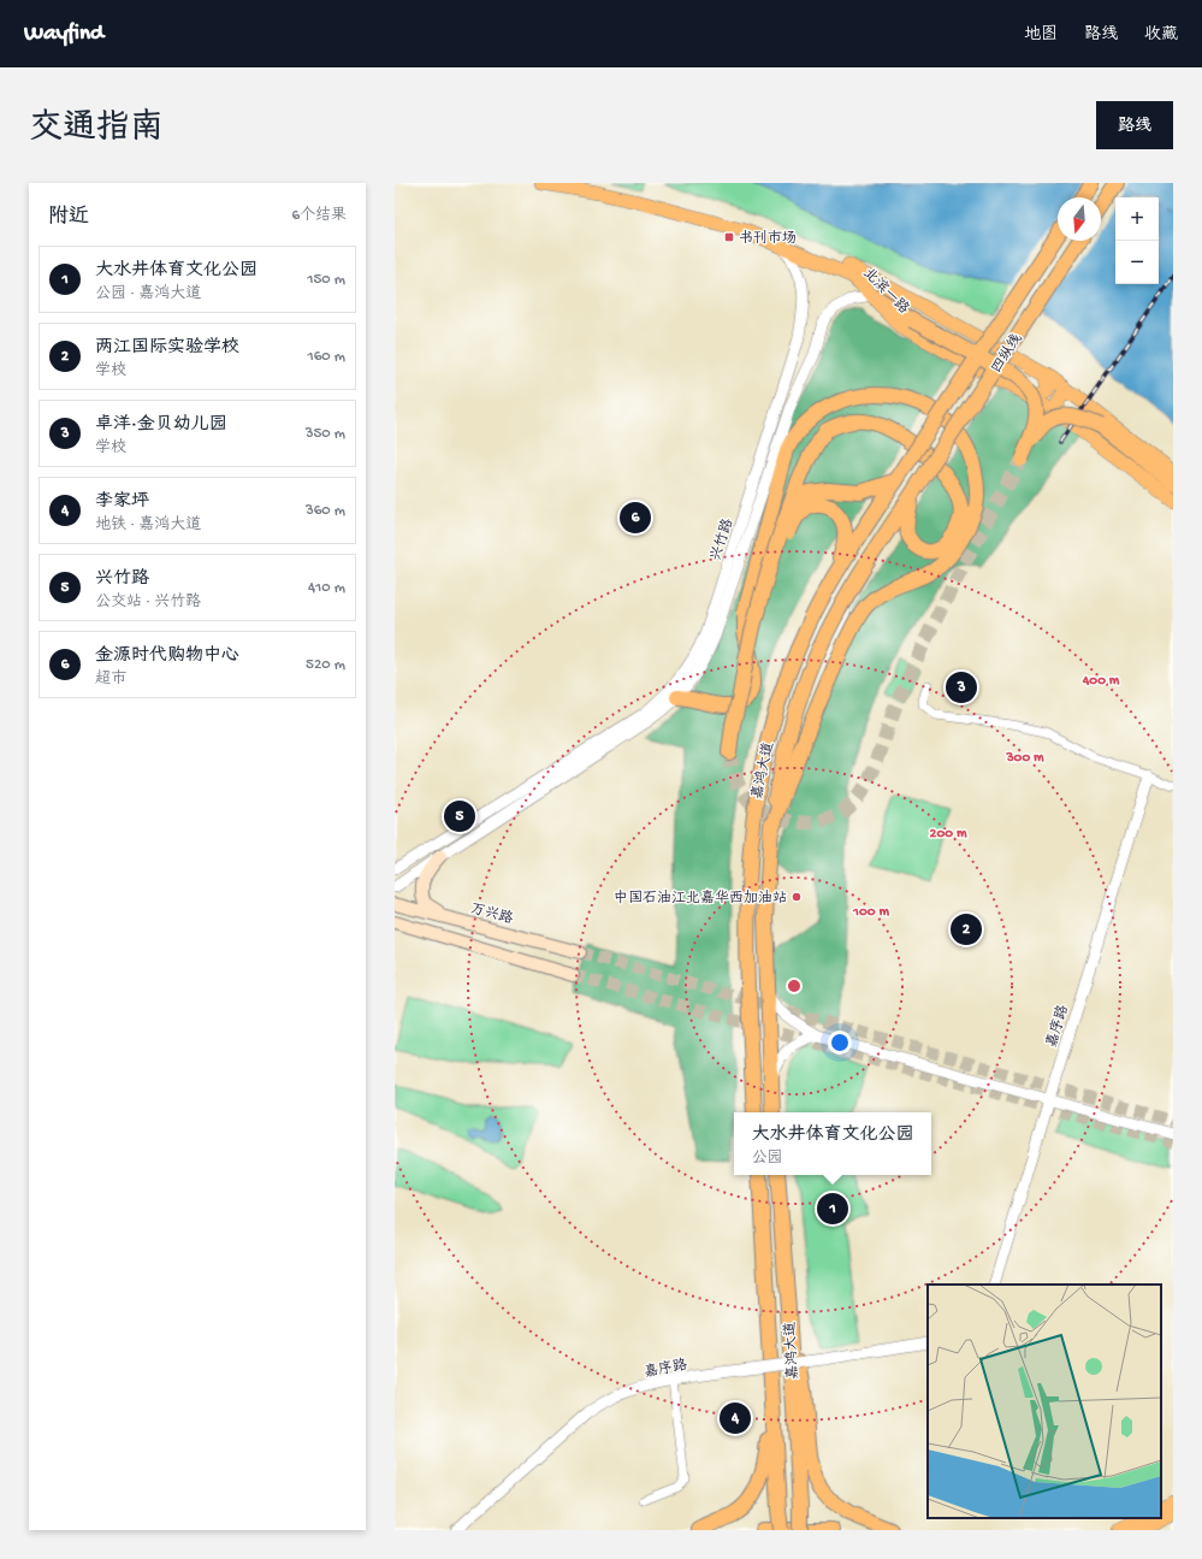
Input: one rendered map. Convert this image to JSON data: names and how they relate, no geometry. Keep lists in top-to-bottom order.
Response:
{
  "streets": {
    "highway": ["四纵线", "嘉鸿大道"],
    "main road": ["北滨一路", "万兴路"],
    "street": ["兴竹路", "嘉序路"]
  },
  "crossings": [
    ["北滨一路", "兴竹路"],
    ["四纵线", "嘉鸿大道"]
  ],
  "places": {
    "transit": ["书刊市场"],
    "other": ["中国石油江北嘉华西加油站"]
  },
  "north": "bottom",
  "page": {
    "header": "Wayfind",
    "nav": ["地图", "路线", "收藏"],
    "title": "交通指南",
    "buttons": "路线",
    "heading": ["附近", "6个结果"],
    "map_buttons": ["+", "−"],
    "list": [
      {
        "mark": "1",
        "name": "大水井体育文化公园",
        "note": "公园 · 嘉鸿大道",
        "value": "150 m"
      },
      {
        "mark": "2",
        "name": "两江国际实验学校",
        "note": "学校",
        "value": "160 m"
      },
      {
        "mark": "3",
        "name": "卓洋·金贝幼儿园",
        "note": "学校",
        "value": "350 m"
      },
      {
        "mark": "4",
        "name": "李家坪",
        "note": "地铁 · 嘉鸿大道",
        "value": "360 m"
      },
      {
        "mark": "5",
        "name": "兴竹路",
        "note": "公交站 · 兴竹路",
        "value": "410 m"
      },
      {
        "mark": "6",
        "name": "金源时代购物中心",
        "note": "超市",
        "value": "520 m"
      }
    ],
    "pins": [
      "6",
      "3",
      "5",
      "2",
      "1",
      "4"
    ],
    "popup": ["大水井体育文化公园", "公园"]
  },
  "rings": [
    "400 m",
    "300 m",
    "200 m",
    "100 m"
  ]
}
